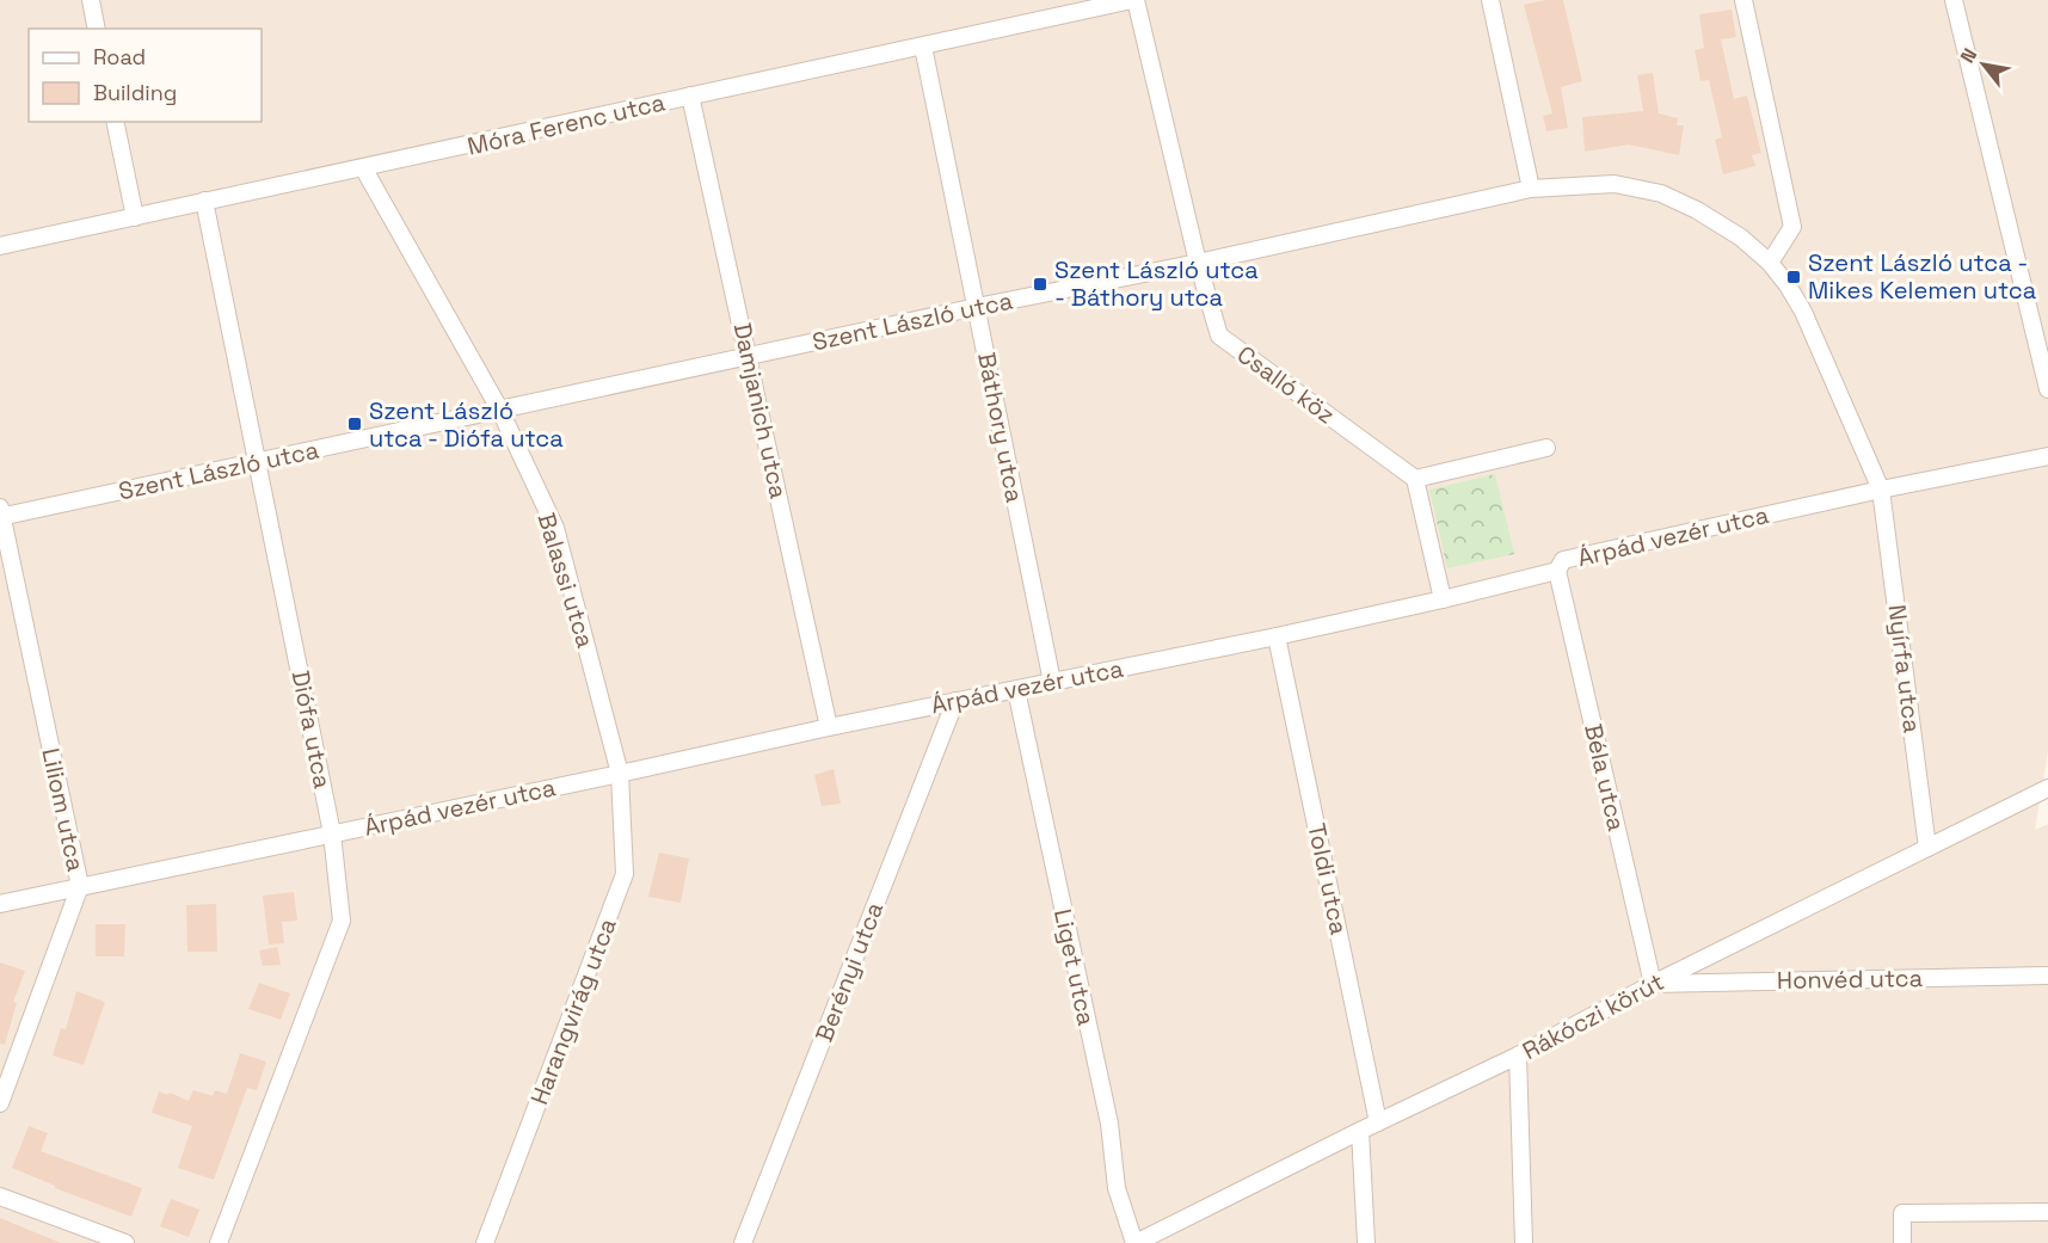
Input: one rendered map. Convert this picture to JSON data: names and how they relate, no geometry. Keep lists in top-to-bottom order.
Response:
{
  "streets": {
    "street": [
      "Móra Ferenc utca",
      "Szent László utca",
      "Csalló köz",
      "Damjanich utca",
      "Báthory utca",
      "Árpád vezér utca",
      "Balassi utca",
      "Nyírfa utca",
      "Diófa utca",
      "Béla utca",
      "Liliom utca",
      "Toldi utca",
      "Liget utca",
      "Berényi utca",
      "Honvéd utca",
      "Harangvirág utca",
      "Rákóczi körút"
    ]
  },
  "crossings": [
    ["Móra Ferenc utca", "Csalló köz"],
    ["Móra Ferenc utca", "Damjanich utca"],
    ["Móra Ferenc utca", "Báthory utca"],
    ["Móra Ferenc utca", "Balassi utca"],
    ["Móra Ferenc utca", "Diófa utca"],
    ["Szent László utca", "Csalló köz"],
    ["Szent László utca", "Damjanich utca"],
    ["Szent László utca", "Báthory utca"],
    ["Szent László utca", "Árpád vezér utca"],
    ["Szent László utca", "Balassi utca"],
    ["Szent László utca", "Nyírfa utca"],
    ["Szent László utca", "Diófa utca"],
    ["Szent László utca", "Liliom utca"],
    ["Damjanich utca", "Árpád vezér utca"],
    ["Báthory utca", "Árpád vezér utca"],
    ["Árpád vezér utca", "Balassi utca"],
    ["Árpád vezér utca", "Nyírfa utca"],
    ["Árpád vezér utca", "Diófa utca"],
    ["Árpád vezér utca", "Béla utca"],
    ["Árpád vezér utca", "Liliom utca"],
    ["Árpád vezér utca", "Toldi utca"],
    ["Árpád vezér utca", "Liget utca"],
    ["Árpád vezér utca", "Berényi utca"],
    ["Árpád vezér utca", "Harangvirág utca"],
    ["Balassi utca", "Harangvirág utca"],
    ["Nyírfa utca", "Rákóczi körút"],
    ["Béla utca", "Honvéd utca"],
    ["Béla utca", "Rákóczi körút"],
    ["Toldi utca", "Rákóczi körút"],
    ["Liget utca", "Rákóczi körút"],
    ["Honvéd utca", "Rákóczi körút"]
  ],
  "places": {
    "transit": ["Szent László utca - Mikes Kelemen utca", "Szent László utca - Báthory utca", "Szent László utca - Diófa utca"]
  },
  "legend": ["Road", "Building"],
  "north": "top left"
}
